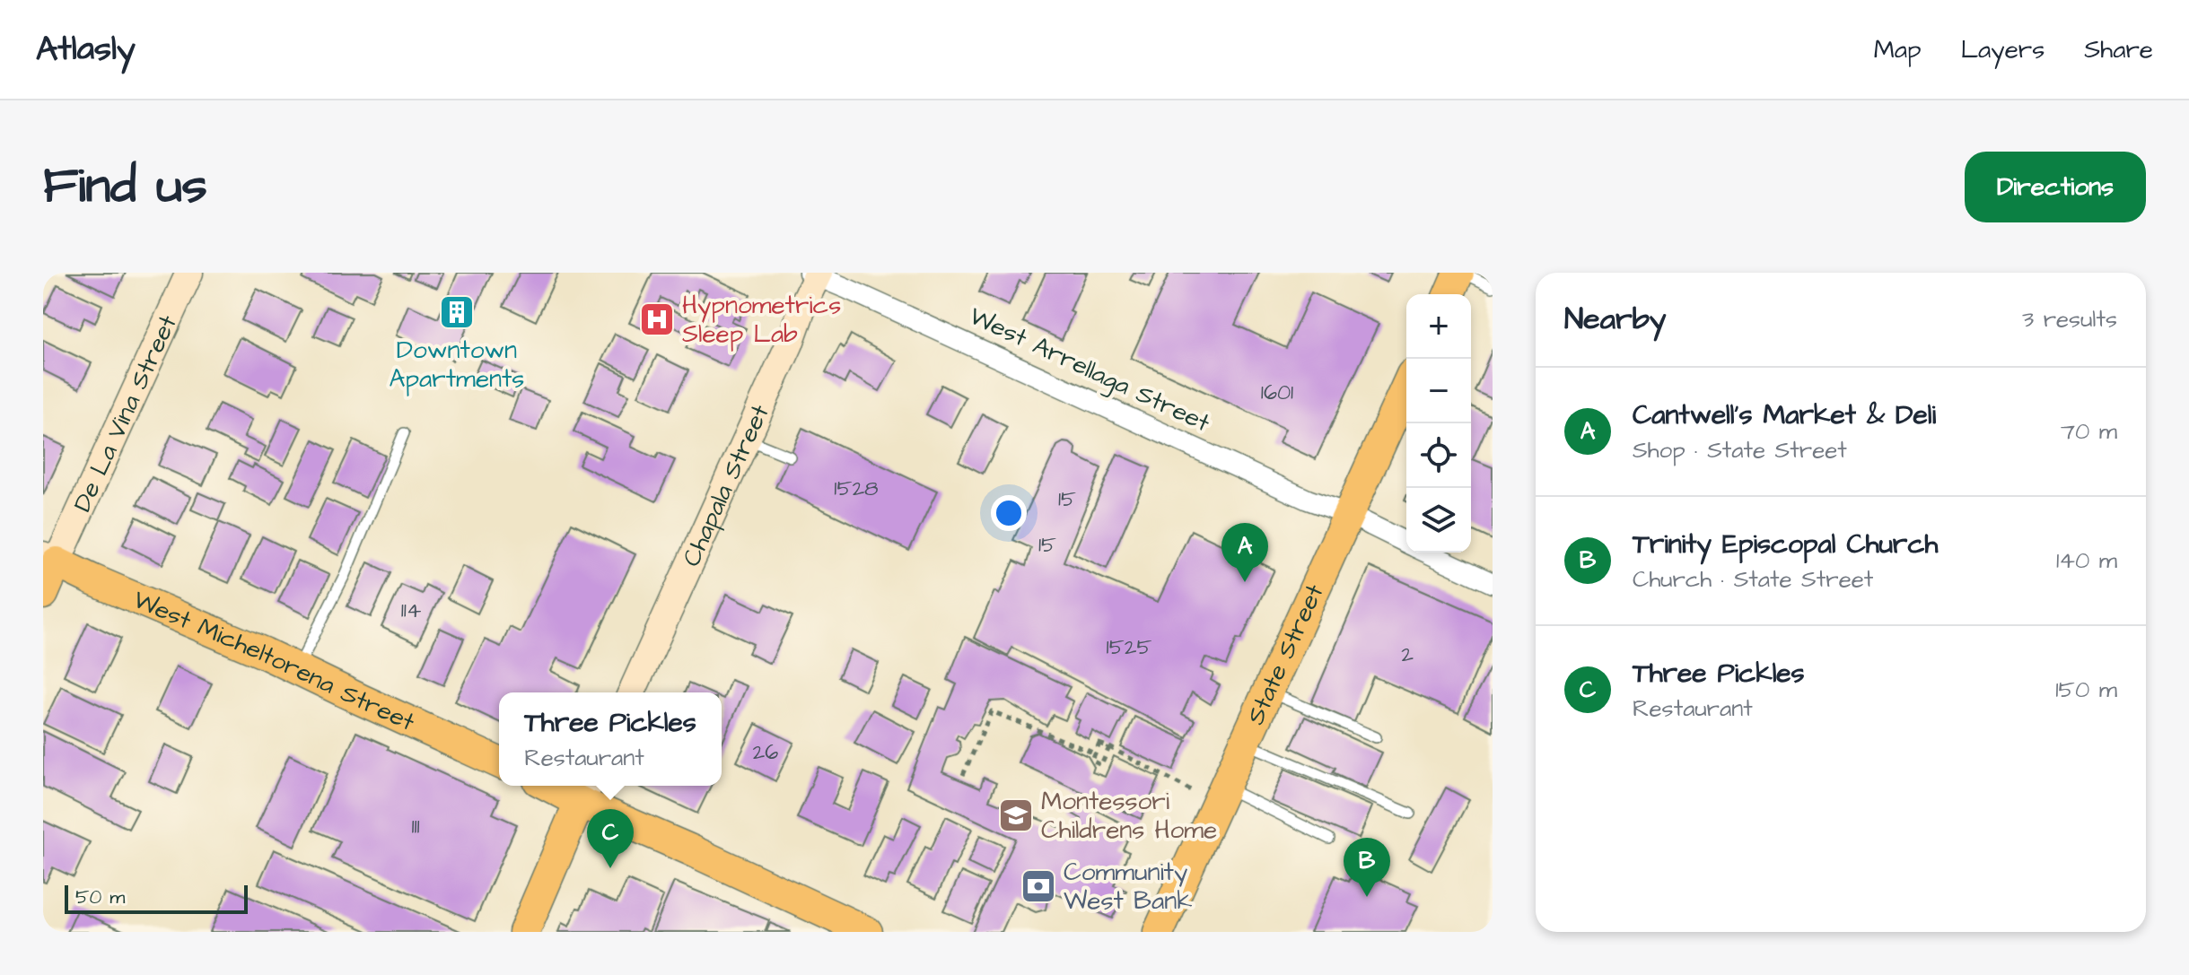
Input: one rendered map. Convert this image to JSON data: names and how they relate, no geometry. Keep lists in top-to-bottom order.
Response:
{
  "streets": {
    "main road": ["De La Vina Street", "State Street", "West Micheltorena Street"],
    "street": ["West Arrellaga Street", "Chapala Street"]
  },
  "crossings": [
    ["West Arrellaga Street", "Chapala Street"],
    ["West Arrellaga Street", "State Street"],
    ["De La Vina Street", "West Micheltorena Street"]
  ],
  "places": {
    "building": ["Downtown Apartments"],
    "hospital": ["Hypnometrics Sleep Lab"],
    "school or university": ["Montessori Childrens Home"],
    "bank": ["Community West Bank"]
  },
  "house_numbers": [
    "1601",
    "1528",
    "15",
    "15",
    "114",
    "1525",
    "2",
    "26",
    "111"
  ],
  "scale_bar": "50 m",
  "page": {
    "header": "Atlasly",
    "nav": ["Map", "Layers", "Share"],
    "title": "Find us",
    "buttons": "Directions",
    "heading": ["Nearby", "3 results"],
    "map_buttons": ["+", "−"],
    "list": [
      {
        "mark": "A",
        "name": "Cantwell's Market & Deli",
        "note": "Shop · State Street",
        "value": "70 m"
      },
      {
        "mark": "B",
        "name": "Trinity Episcopal Church",
        "note": "Church · State Street",
        "value": "140 m"
      },
      {
        "mark": "C",
        "name": "Three Pickles",
        "note": "Restaurant",
        "value": "150 m"
      }
    ],
    "pins": ["A", "C", "B"],
    "popup": ["Three Pickles", "Restaurant"],
    "scale": "50 m"
  }
}
